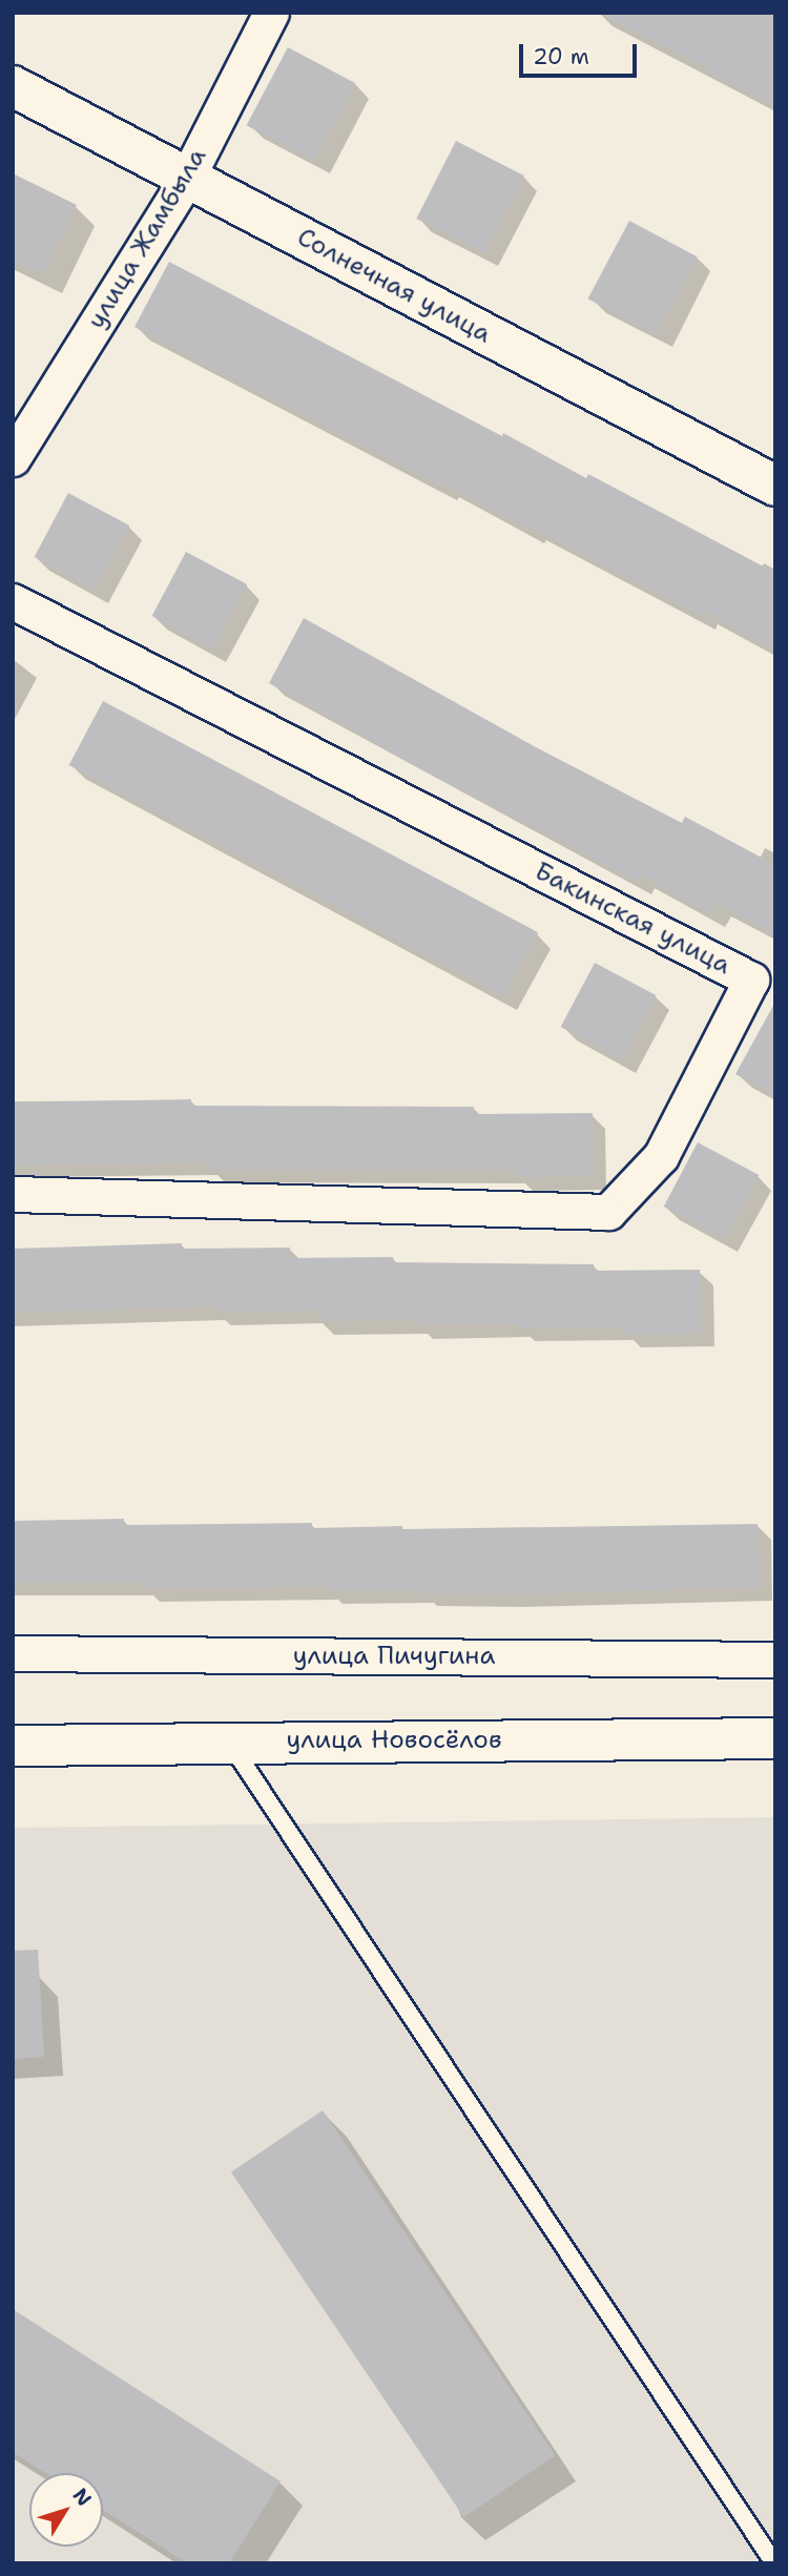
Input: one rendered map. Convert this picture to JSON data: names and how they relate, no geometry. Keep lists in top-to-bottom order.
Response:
{
  "streets": {
    "street": [
      "улица Жамбыла",
      "Солнечная улица",
      "Бакинская улица",
      "улица Пичугина",
      "улица Новосёлов"
    ]
  },
  "crossings": [
    ["улица Жамбыла", "Солнечная улица"]
  ],
  "scale_bar": "20 m",
  "north": "top right"
}
